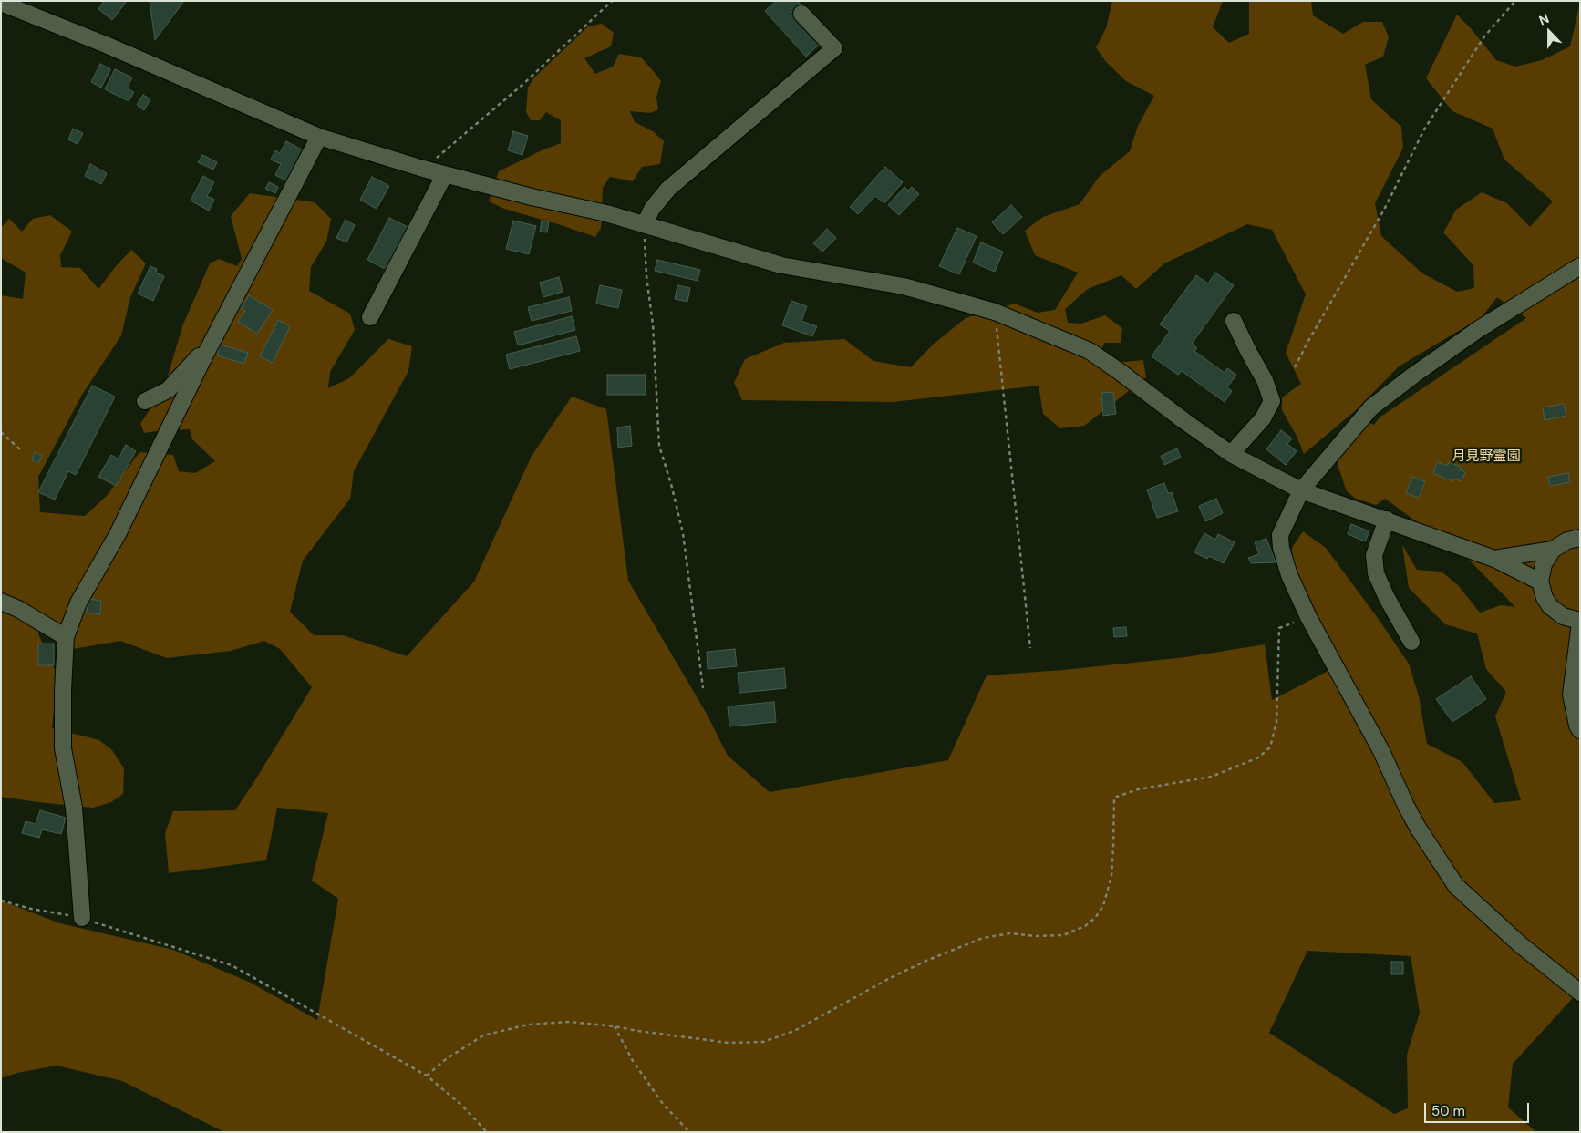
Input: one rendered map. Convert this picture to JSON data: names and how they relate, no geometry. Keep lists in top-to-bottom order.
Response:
{
  "parks": ["月見野霊園"],
  "scale_bar": "50 m",
  "north": "top"
}
